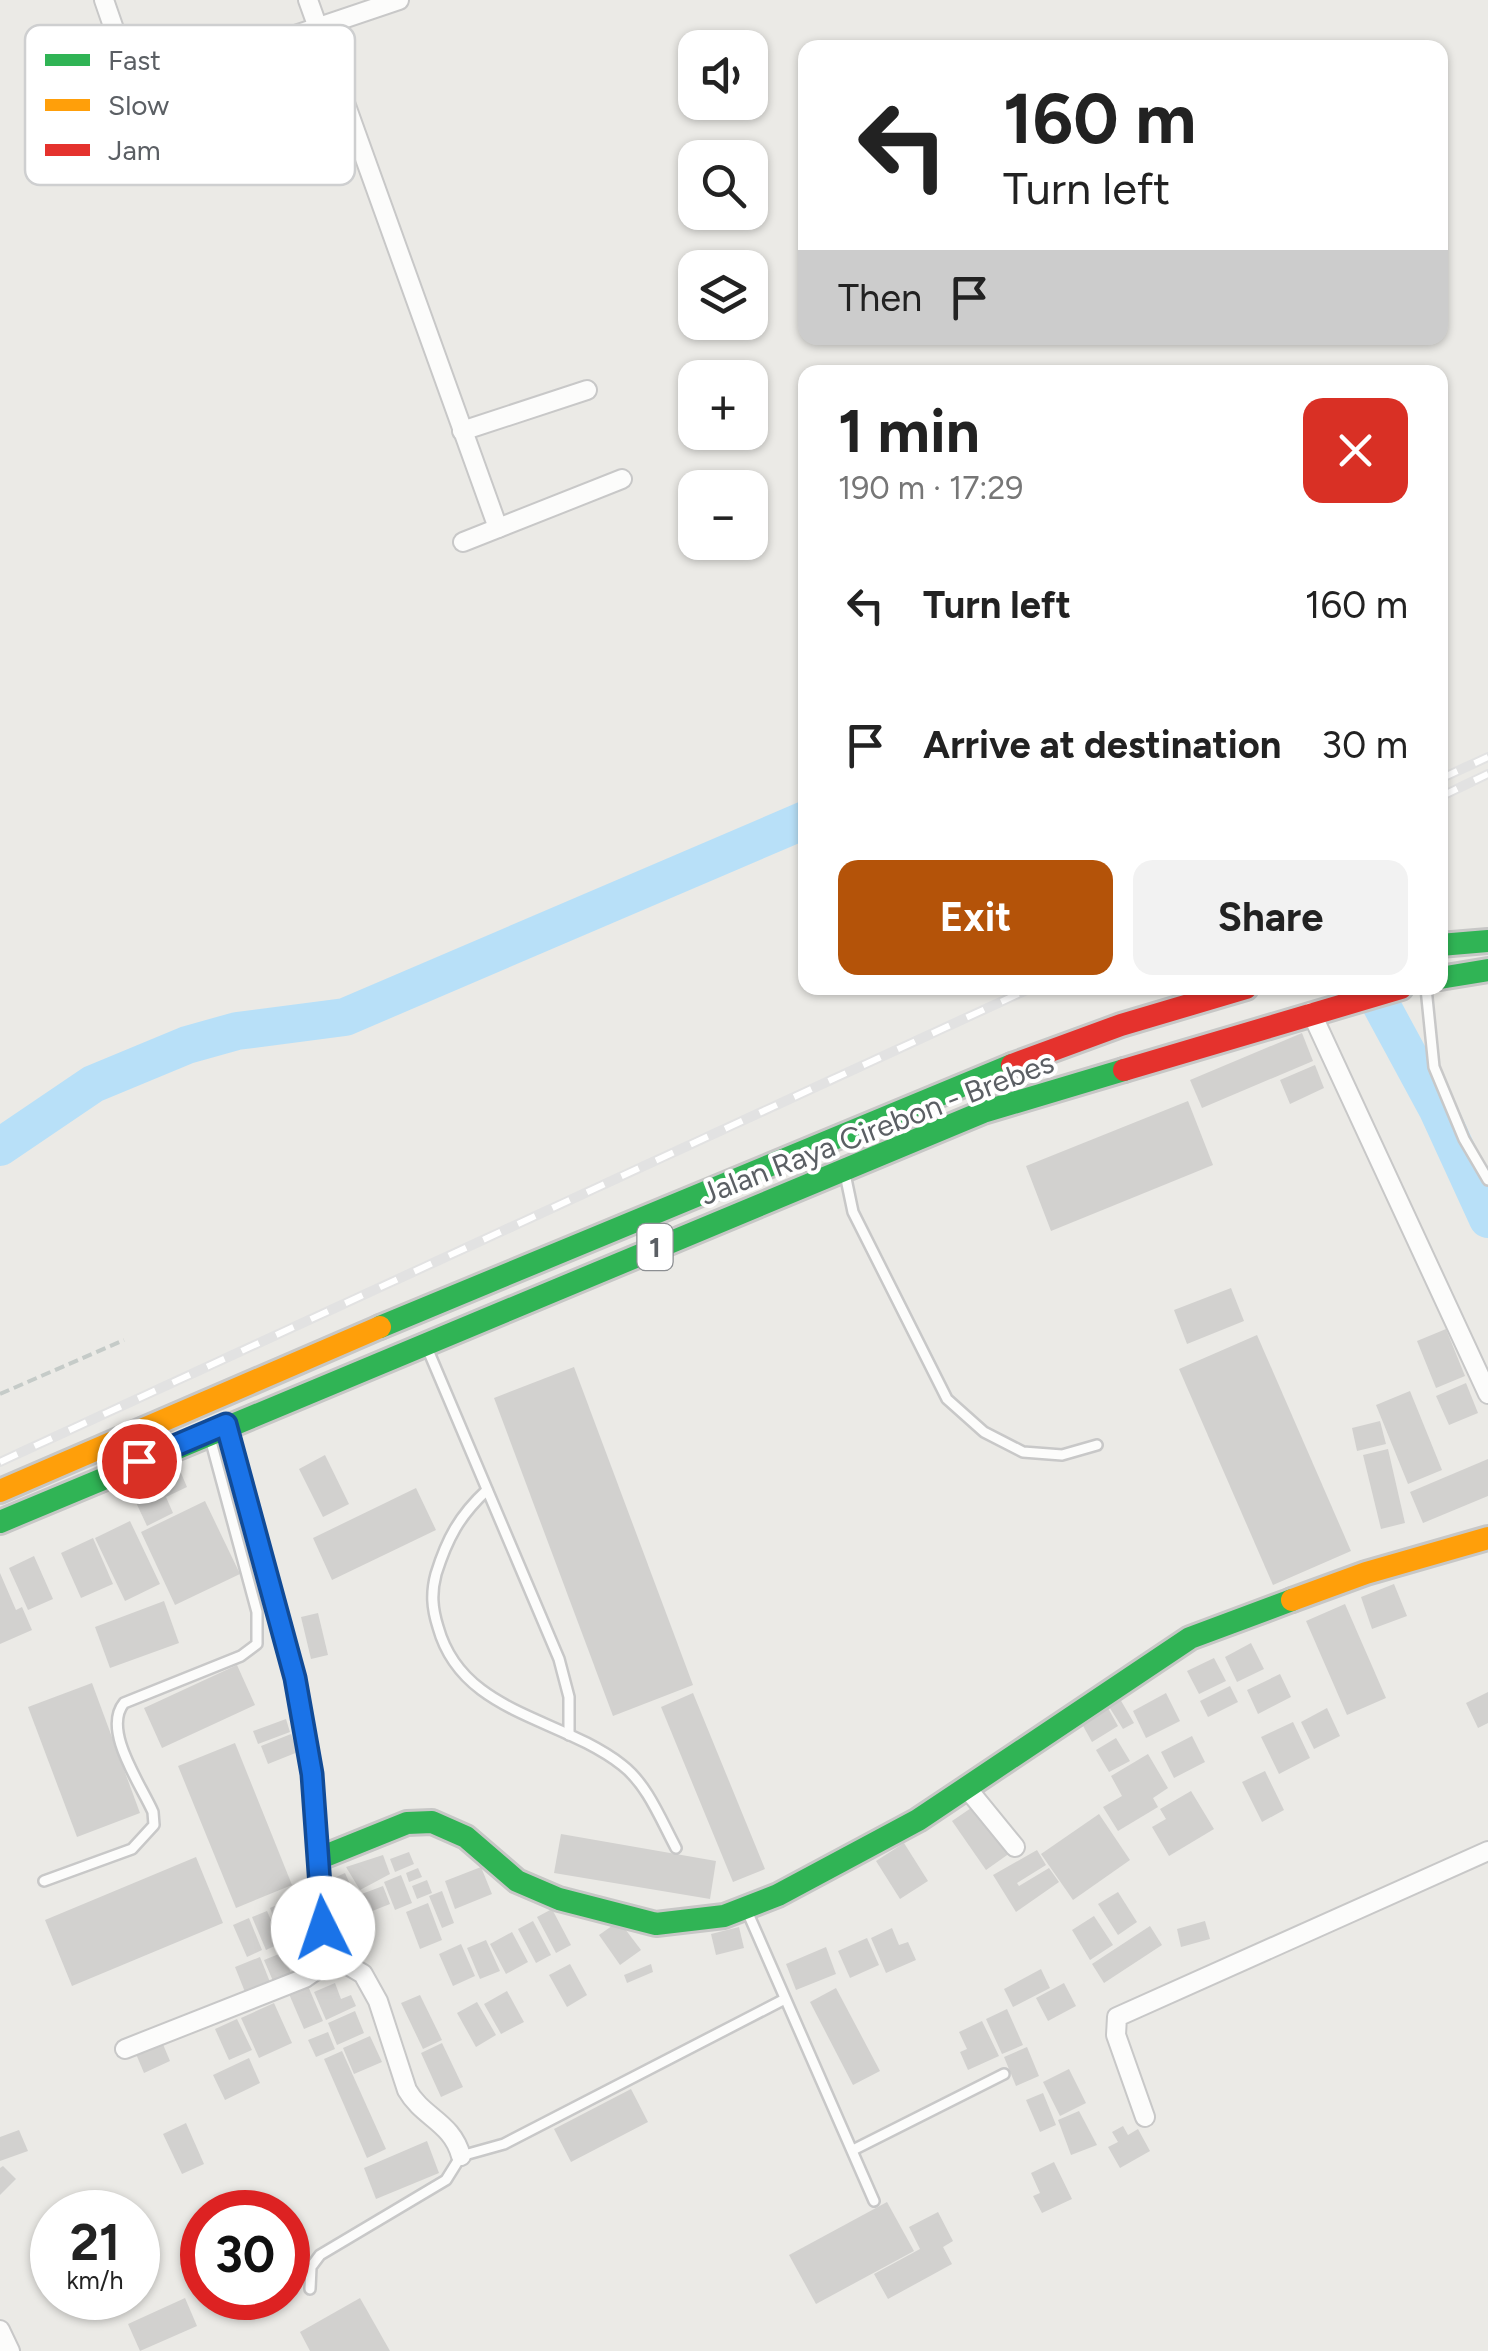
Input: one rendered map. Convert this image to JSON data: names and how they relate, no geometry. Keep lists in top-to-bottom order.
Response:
{
  "streets": {
    "main road": ["Jalan Raya Cirebon - Brebes", "1"]
  },
  "legend": ["Fast", "Slow", "Jam"],
  "page": {
    "map_buttons": ["+", "−"],
    "turn": ["160 m", "Turn left"],
    "then": "Then",
    "heading": ["1 min", "190 m · 17:29"],
    "list": [
      {
        "name": "Turn left",
        "value": "160 m"
      },
      {
        "name": "Arrive at destination",
        "value": "30 m"
      }
    ],
    "buttons": ["Exit", "Share"],
    "speed": "21 km/h",
    "limit": "30"
  }
}
